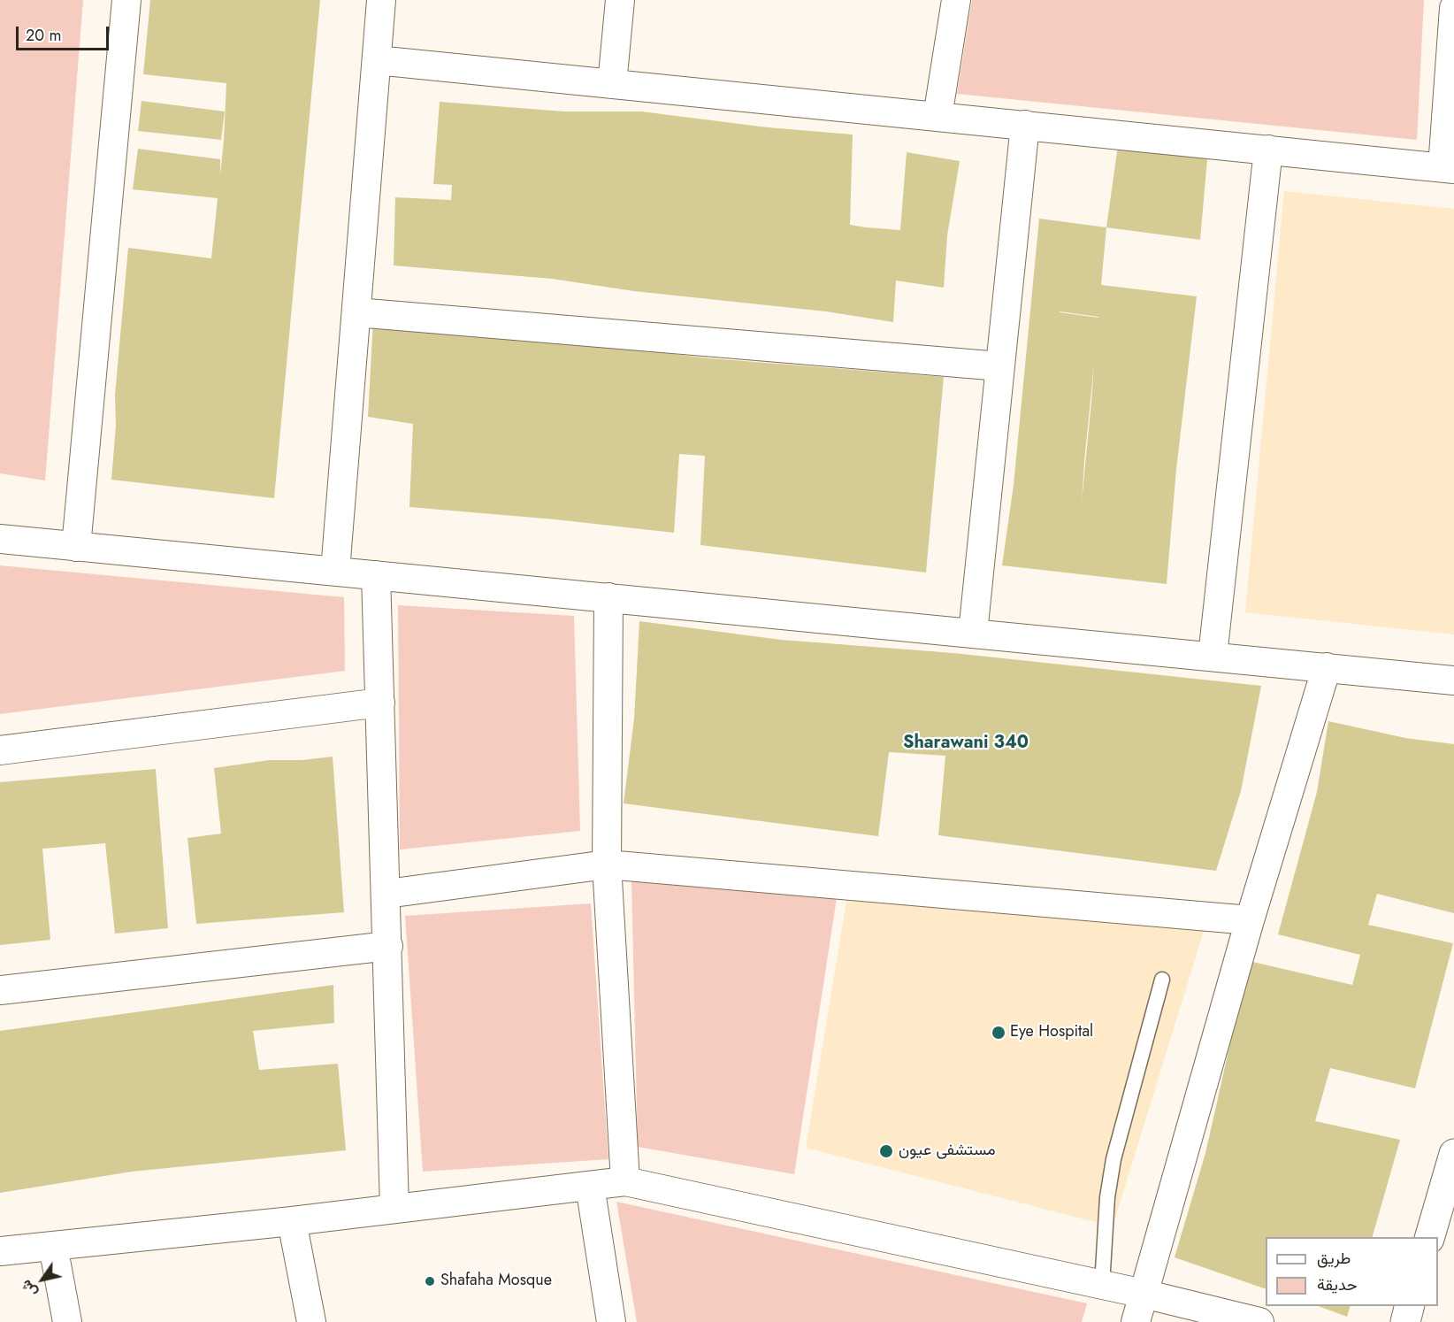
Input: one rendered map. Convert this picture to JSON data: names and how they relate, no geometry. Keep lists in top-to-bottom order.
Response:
{
  "districts": ["Sharawani 340"],
  "places": ["Eye Hospital", "مستشفى عيون", "Shafaha Mosque"],
  "legend": ["طريق", "حديقة"],
  "scale_bar": "20 m",
  "north": "bottom left"
}
